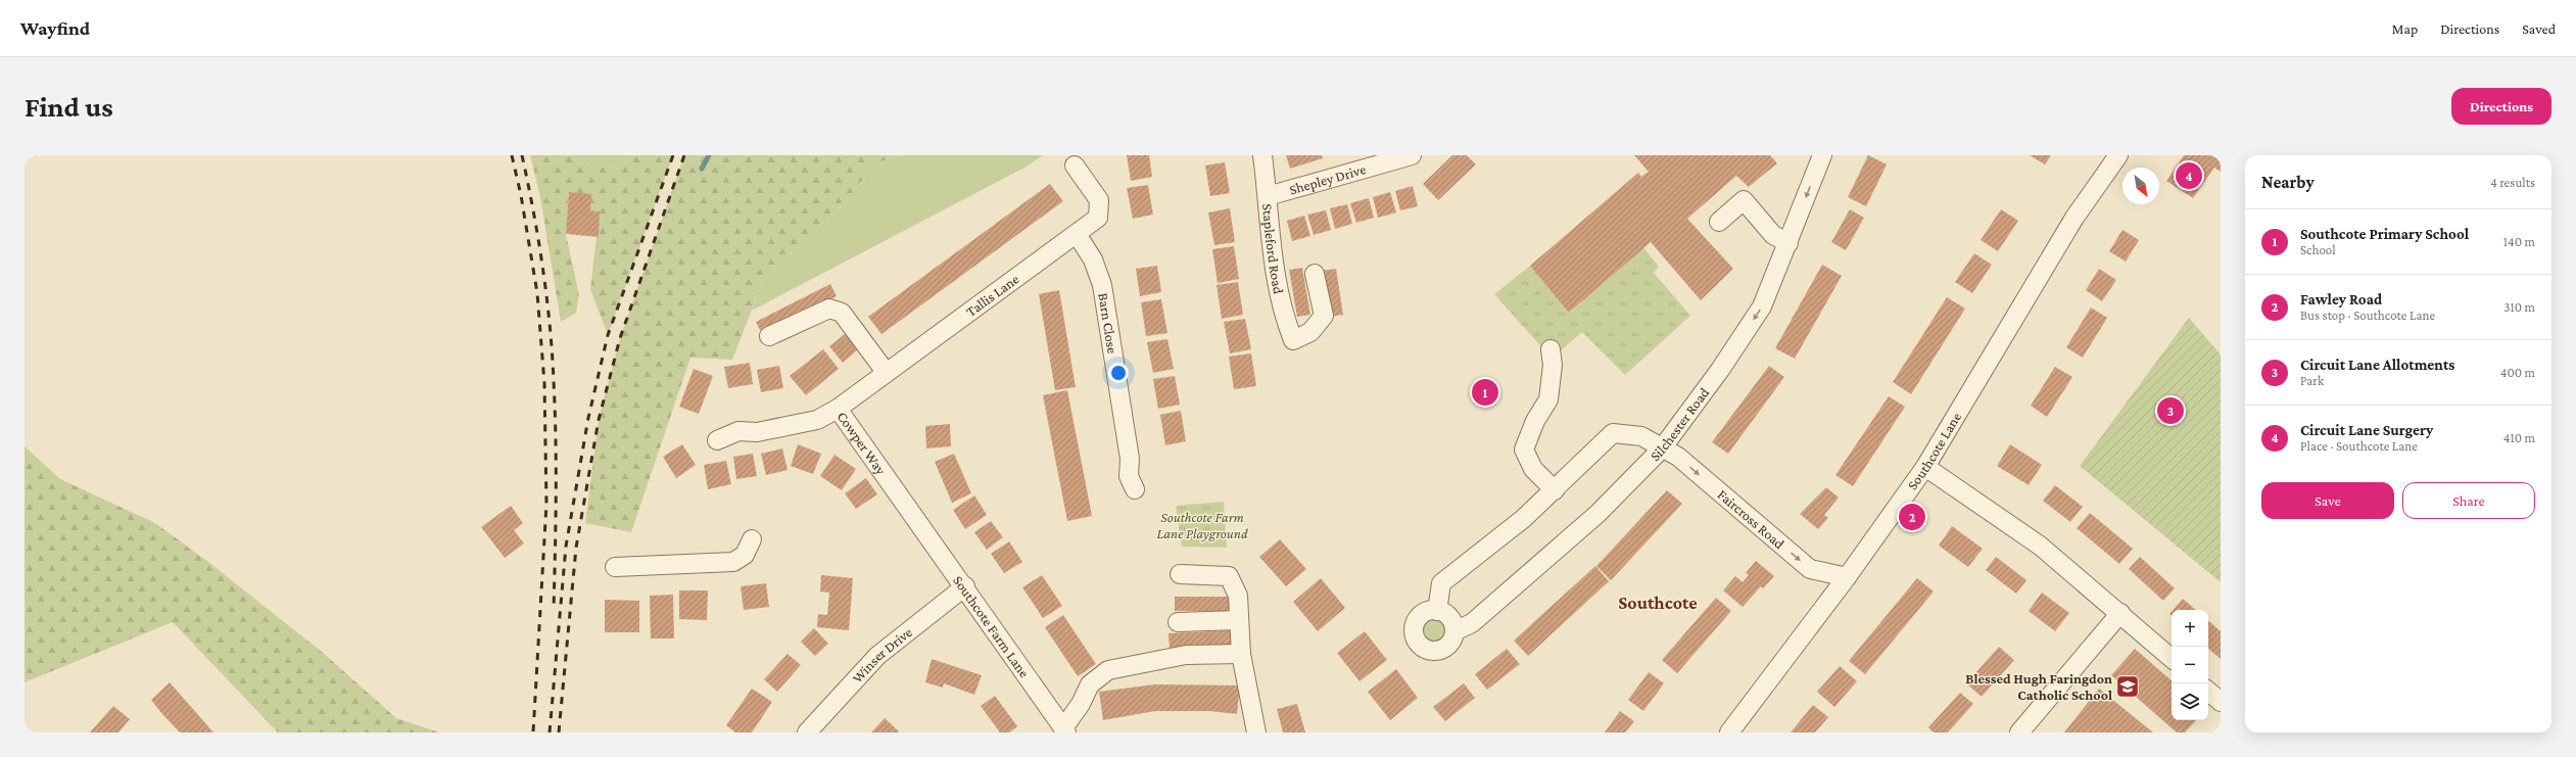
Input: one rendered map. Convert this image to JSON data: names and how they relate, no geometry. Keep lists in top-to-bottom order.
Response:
{
  "streets": {
    "street": [
      "Shepley Drive",
      "Stapleford Road",
      "Tallis Lane",
      "Barn Close",
      "Silchester Road",
      "Cowper Way",
      "Southcote Lane",
      "Faircross Road",
      "Southcote Farm Lane",
      "Winser Drive"
    ]
  },
  "crossings": [
    ["Shepley Drive", "Stapleford Road"],
    ["Tallis Lane", "Barn Close"],
    ["Tallis Lane", "Cowper Way"],
    ["Silchester Road", "Faircross Road"],
    ["Cowper Way", "Southcote Farm Lane"],
    ["Southcote Lane", "Faircross Road"],
    ["Southcote Farm Lane", "Winser Drive"]
  ],
  "one_way": ["Silchester Road", "Faircross Road"],
  "districts": ["Southcote"],
  "parks": ["Southcote Farm Lane Playground"],
  "places": {
    "school or university": ["Blessed Hugh Faringdon Catholic School"]
  },
  "north": "bottom right",
  "page": {
    "header": "Wayfind",
    "nav": ["Map", "Directions", "Saved"],
    "buttons": [
      "Directions",
      ["Save", "Share"]
    ],
    "title": "Find us",
    "heading": ["Nearby", "4 results"],
    "pins": [
      "4",
      "1",
      "3",
      "2"
    ],
    "list": [
      {
        "mark": "1",
        "name": "Southcote Primary School",
        "note": "School",
        "value": "140 m"
      },
      {
        "mark": "2",
        "name": "Fawley Road",
        "note": "Bus stop · Southcote Lane",
        "value": "310 m"
      },
      {
        "mark": "3",
        "name": "Circuit Lane Allotments",
        "note": "Park",
        "value": "400 m"
      },
      {
        "mark": "4",
        "name": "Circuit Lane Surgery",
        "note": "Place · Southcote Lane",
        "value": "410 m"
      }
    ],
    "map_buttons": ["+", "−"]
  }
}
